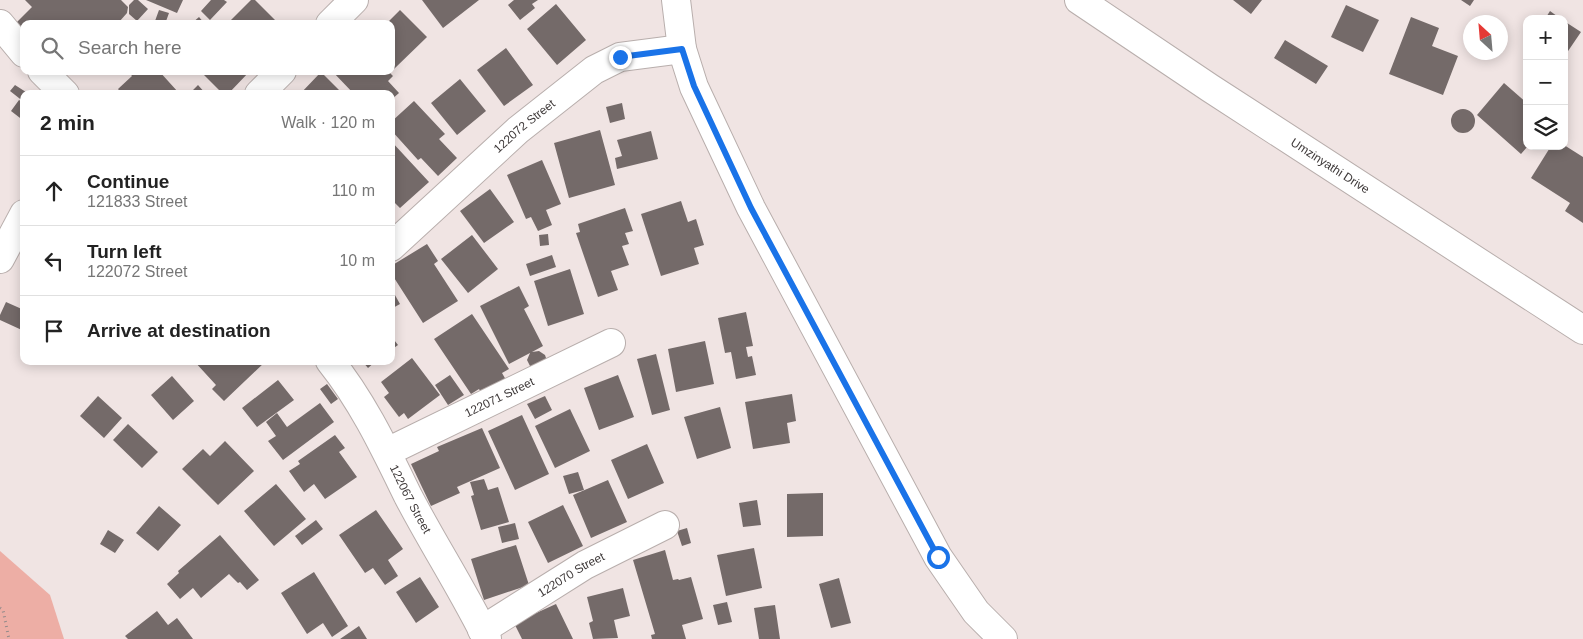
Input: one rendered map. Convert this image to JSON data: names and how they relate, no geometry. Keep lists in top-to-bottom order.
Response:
{
  "streets": {
    "street": [
      "122072 Street",
      "Umzinyathi Drive",
      "122071 Street",
      "122067 Street",
      "122070 Street"
    ]
  },
  "crossings": [
    ["122071 Street", "122067 Street"],
    ["122067 Street", "122070 Street"]
  ],
  "north": "top left",
  "page": {
    "map_buttons": ["+", "−"],
    "search": "Search here",
    "heading": ["2 min", "Walk · 120 m"],
    "list": [
      ["Continue", "121833 Street", "110 m"],
      ["Turn left", "122072 Street", "10 m"],
      "Arrive at destination"
    ]
  }
}
